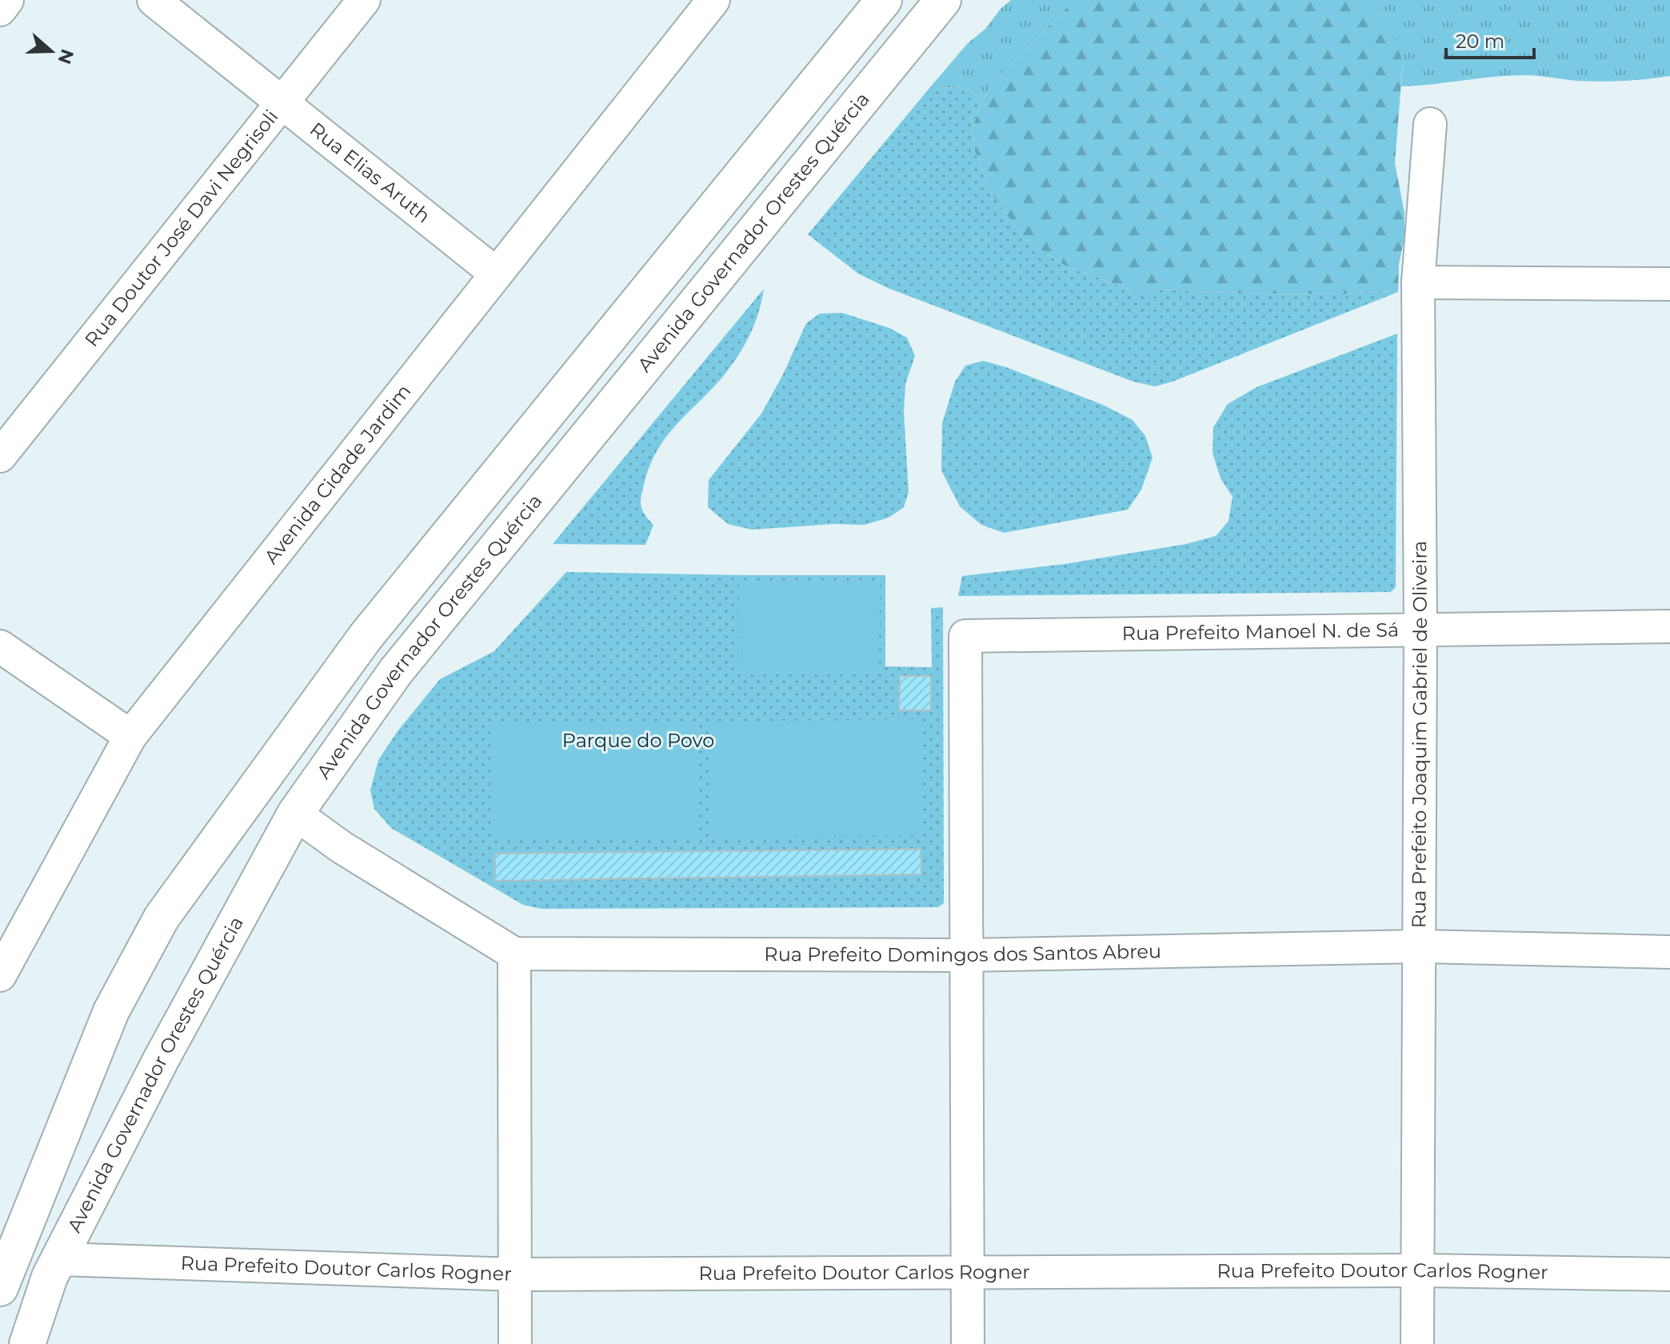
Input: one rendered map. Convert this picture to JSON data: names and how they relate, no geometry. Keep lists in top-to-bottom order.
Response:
{
  "streets": {
    "main road": ["Avenida Governador Orestes Quércia"],
    "street": [
      "Rua Elias Aruth",
      "Rua Doutor José Davi Negrisoli",
      "Avenida Cidade Jardim",
      "Rua Prefeito Manoel N. de Sá",
      "Rua Prefeito Joaquim Gabriel de Oliveira",
      "Rua Prefeito Domingos dos Santos Abreu",
      "Rua Prefeito Doutor Carlos Rogner"
    ]
  },
  "crossings": [
    ["Rua Elias Aruth", "Rua Doutor José Davi Negrisoli"],
    ["Rua Elias Aruth", "Avenida Cidade Jardim"],
    ["Avenida Governador Orestes Quércia", "Rua Prefeito Doutor Carlos Rogner"],
    ["Rua Prefeito Manoel N. de Sá", "Rua Prefeito Joaquim Gabriel de Oliveira"],
    ["Rua Prefeito Manoel N. de Sá", "Rua Prefeito Domingos dos Santos Abreu"],
    ["Rua Prefeito Joaquim Gabriel de Oliveira", "Rua Prefeito Domingos dos Santos Abreu"],
    ["Rua Prefeito Joaquim Gabriel de Oliveira", "Rua Prefeito Doutor Carlos Rogner"]
  ],
  "parks": ["Parque do Povo"],
  "scale_bar": "20 m",
  "north": "right"
}
